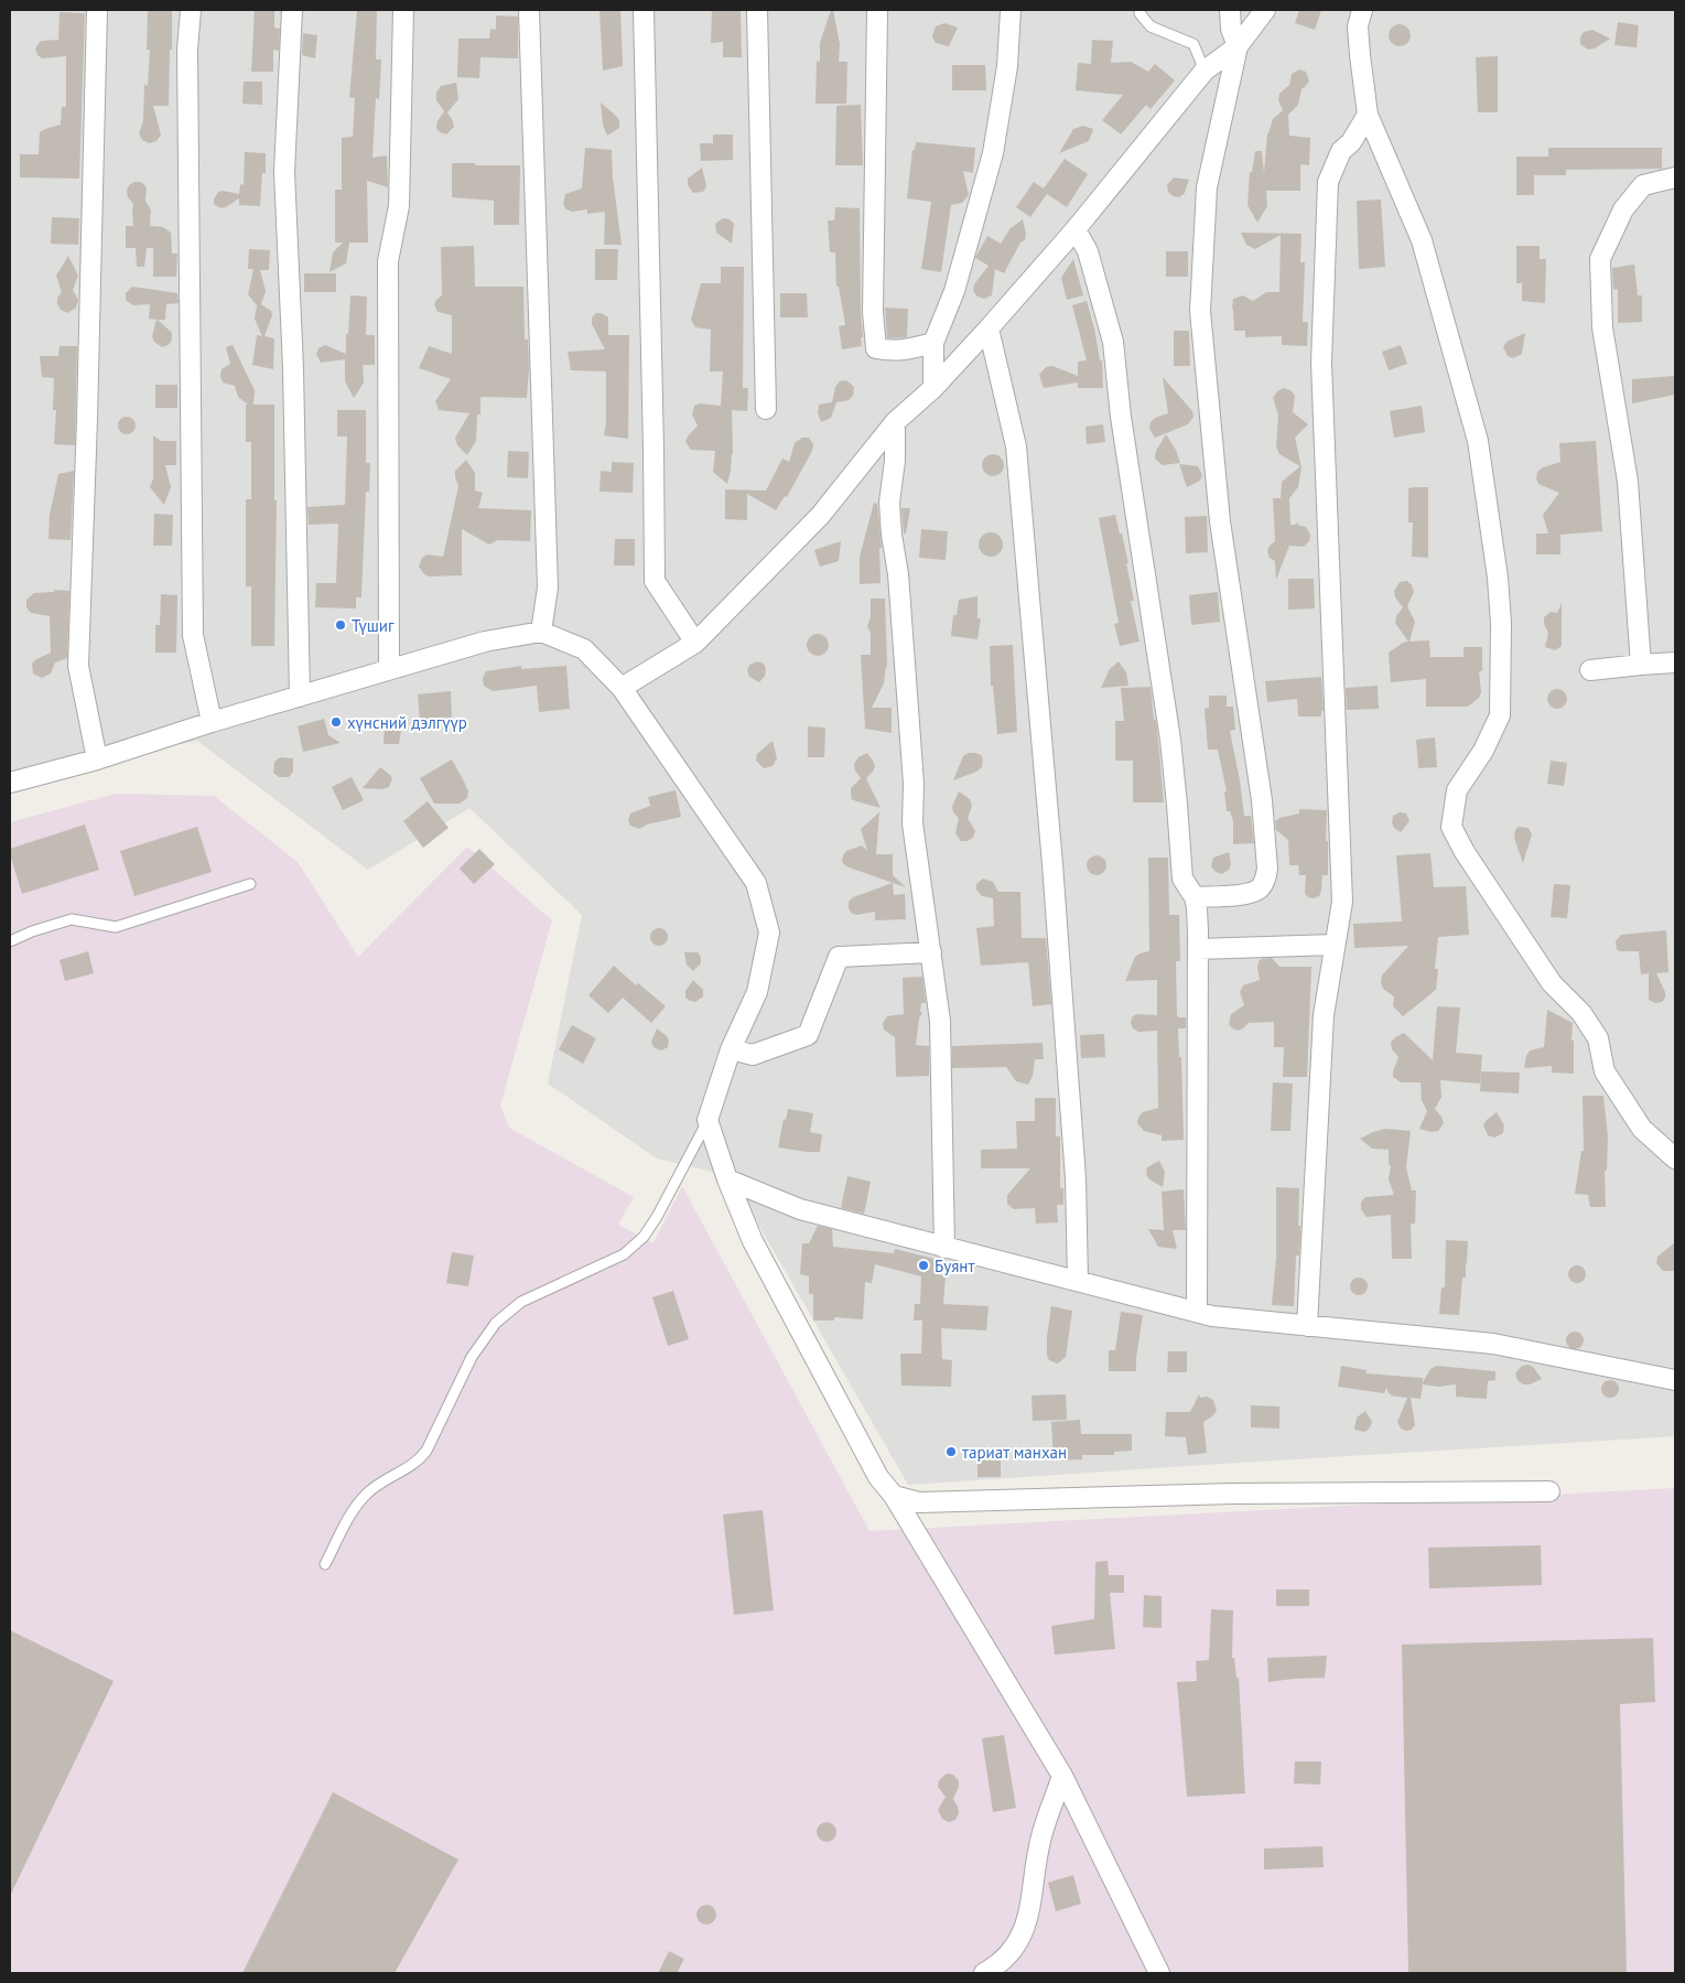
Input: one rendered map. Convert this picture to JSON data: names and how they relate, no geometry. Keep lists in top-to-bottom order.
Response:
{
  "places": [
    "Түшиг",
    "хүнсний дэлгүүр",
    "Буянт",
    "тариат манхан"
  ]
}
